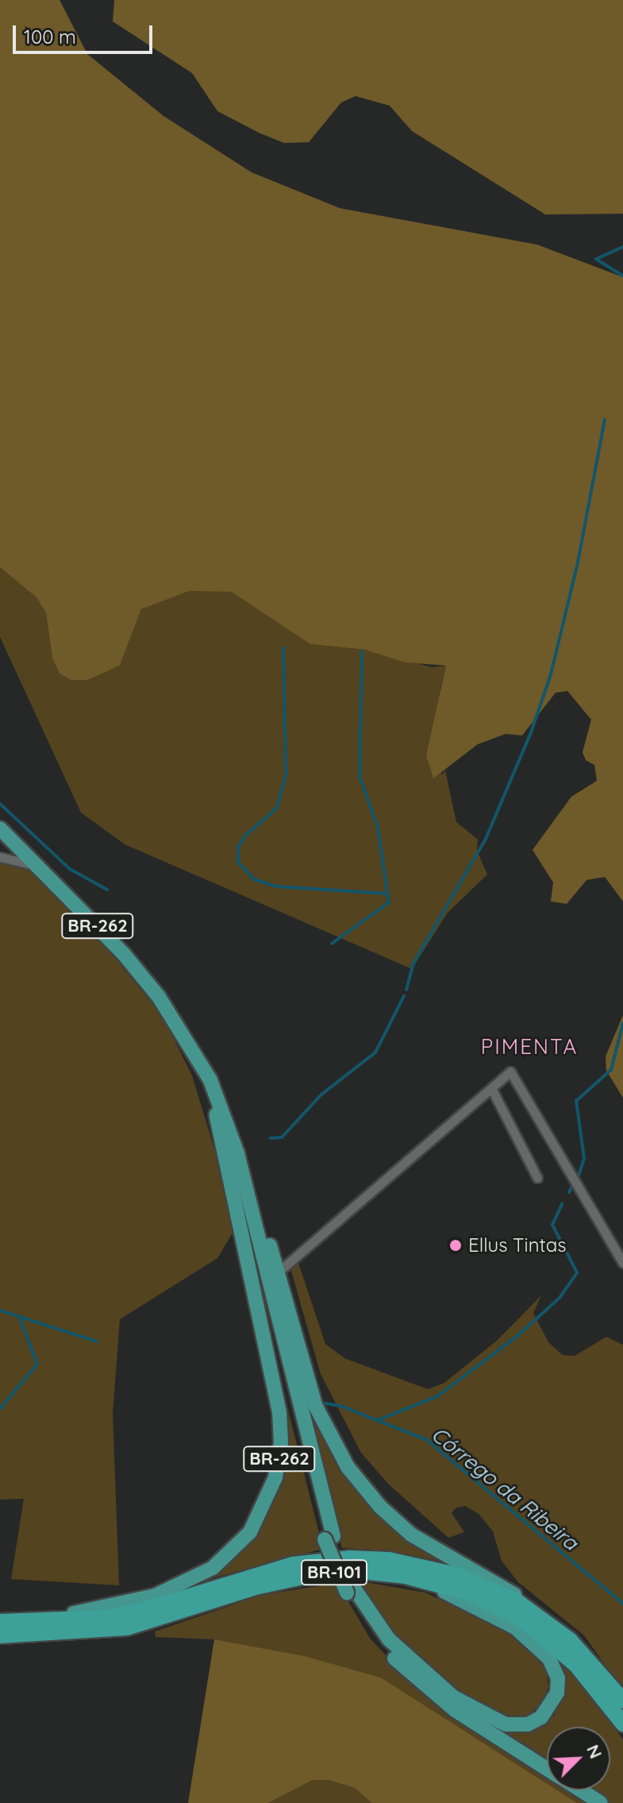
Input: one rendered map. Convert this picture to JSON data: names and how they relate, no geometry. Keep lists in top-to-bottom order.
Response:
{
  "streets": {
    "highway": ["BR-262", "BR-101"]
  },
  "crossings": [
    ["BR-262", "BR-101"]
  ],
  "districts": ["PIMENTA"],
  "water": ["Córrego da Ribeira"],
  "places": ["Ellus Tintas"],
  "scale_bar": "100 m",
  "north": "top right"
}
